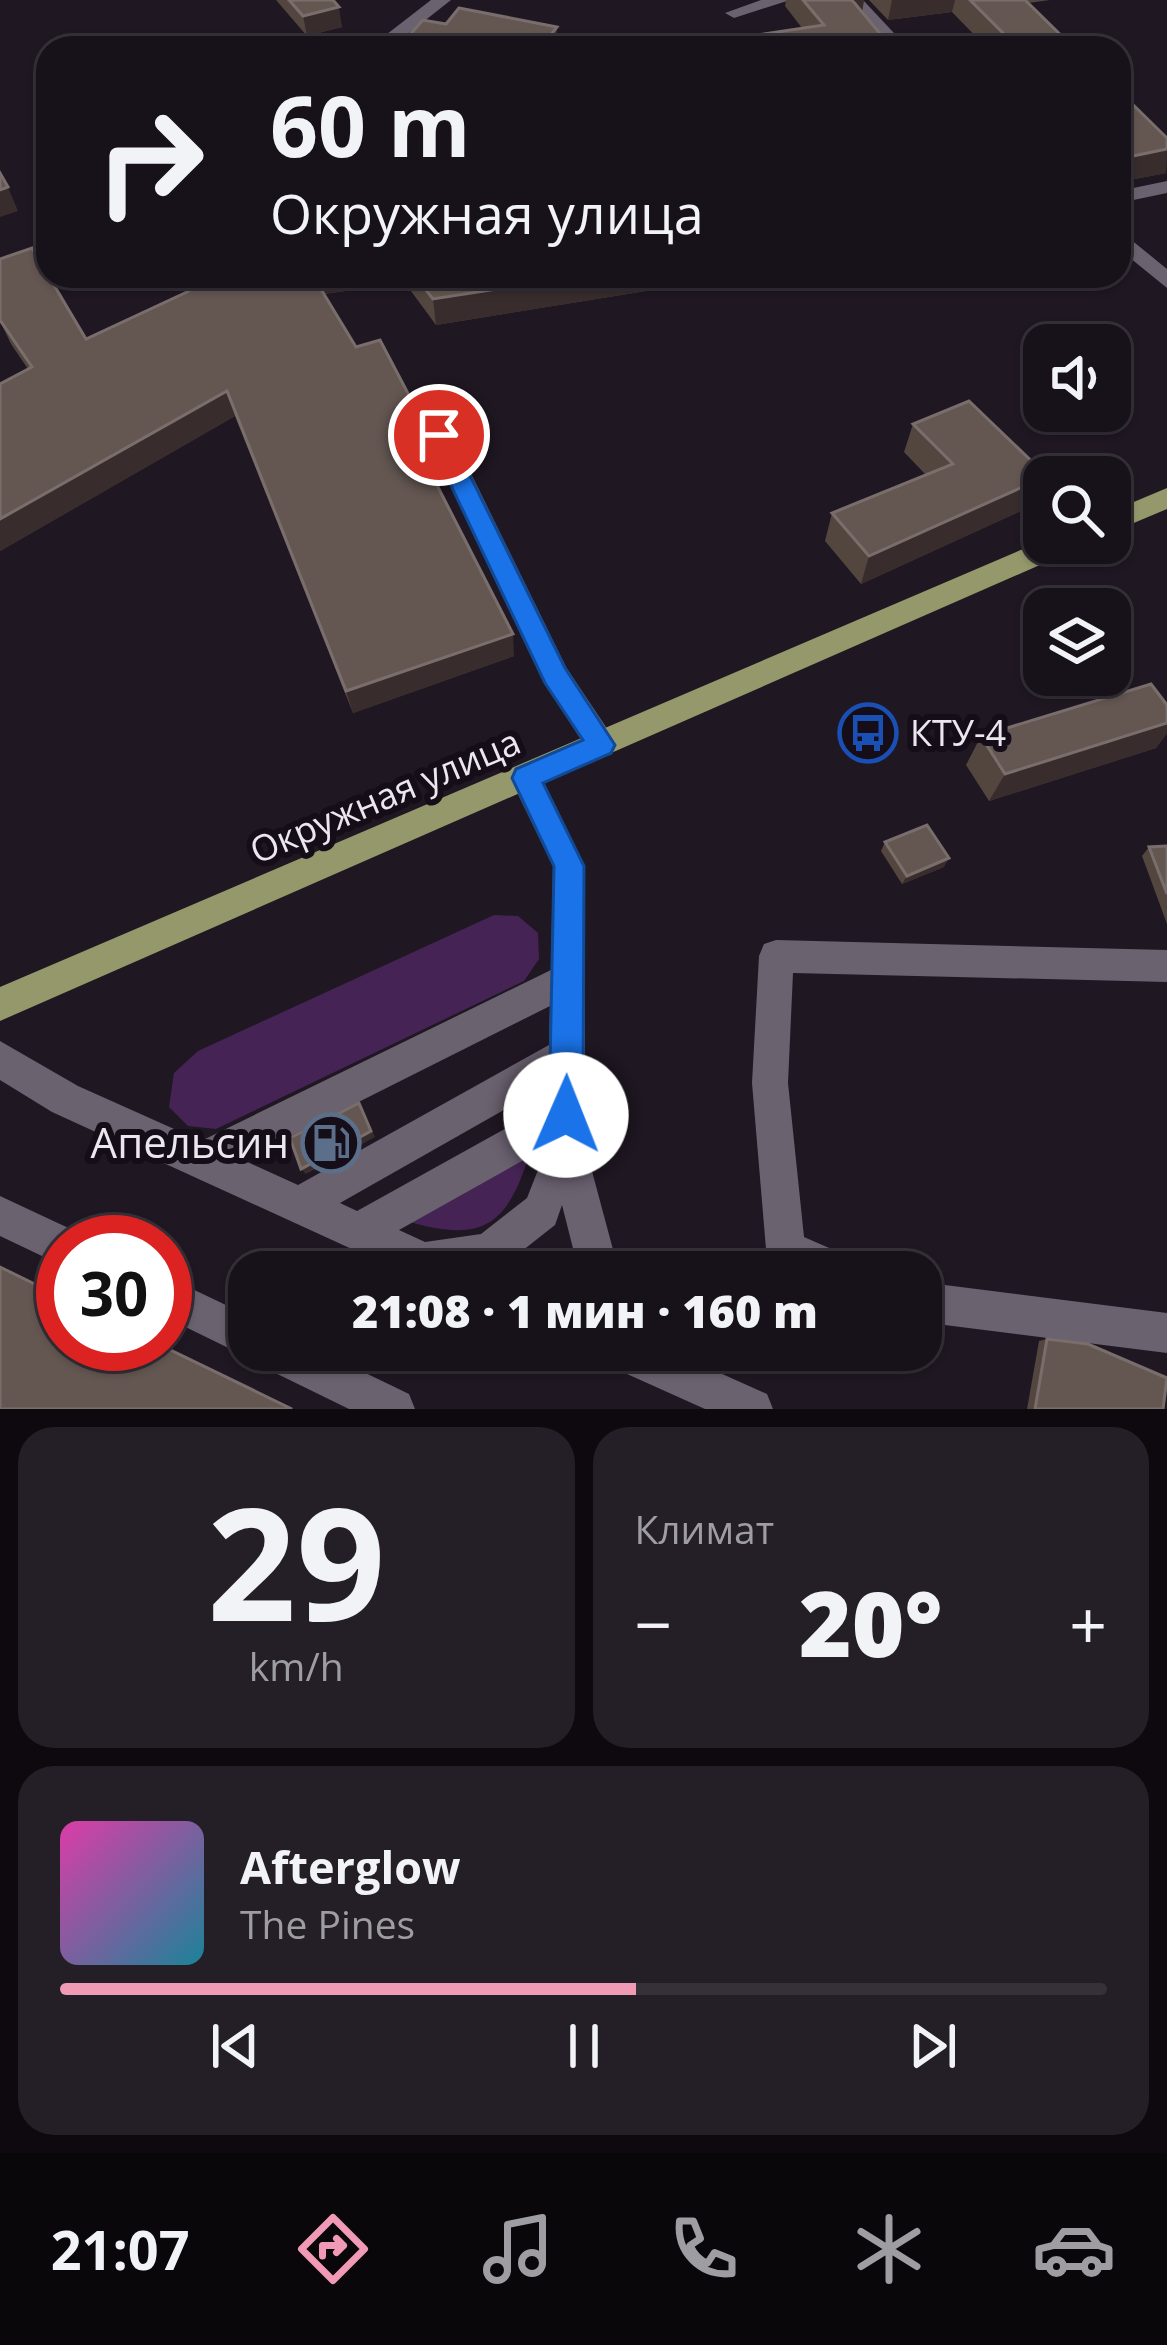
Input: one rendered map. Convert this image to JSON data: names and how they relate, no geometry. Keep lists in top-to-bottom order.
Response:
{
  "streets": {
    "main road": ["Окружная улица"]
  },
  "places": {
    "bus stop": ["КТУ-4"],
    "fuel station": ["Апельсин"]
  },
  "page": {
    "turn": ["60 m", "Окружная улица"],
    "limit": "30",
    "trip": "21:08 · 1 мин · 160 m",
    "tile": [
      ["29", "km/h"],
      "Климат"
    ],
    "heat": ["−", "20°", "+"],
    "song": ["Afterglow", "The Pines"],
    "tabs": "21:07"
  }
}
